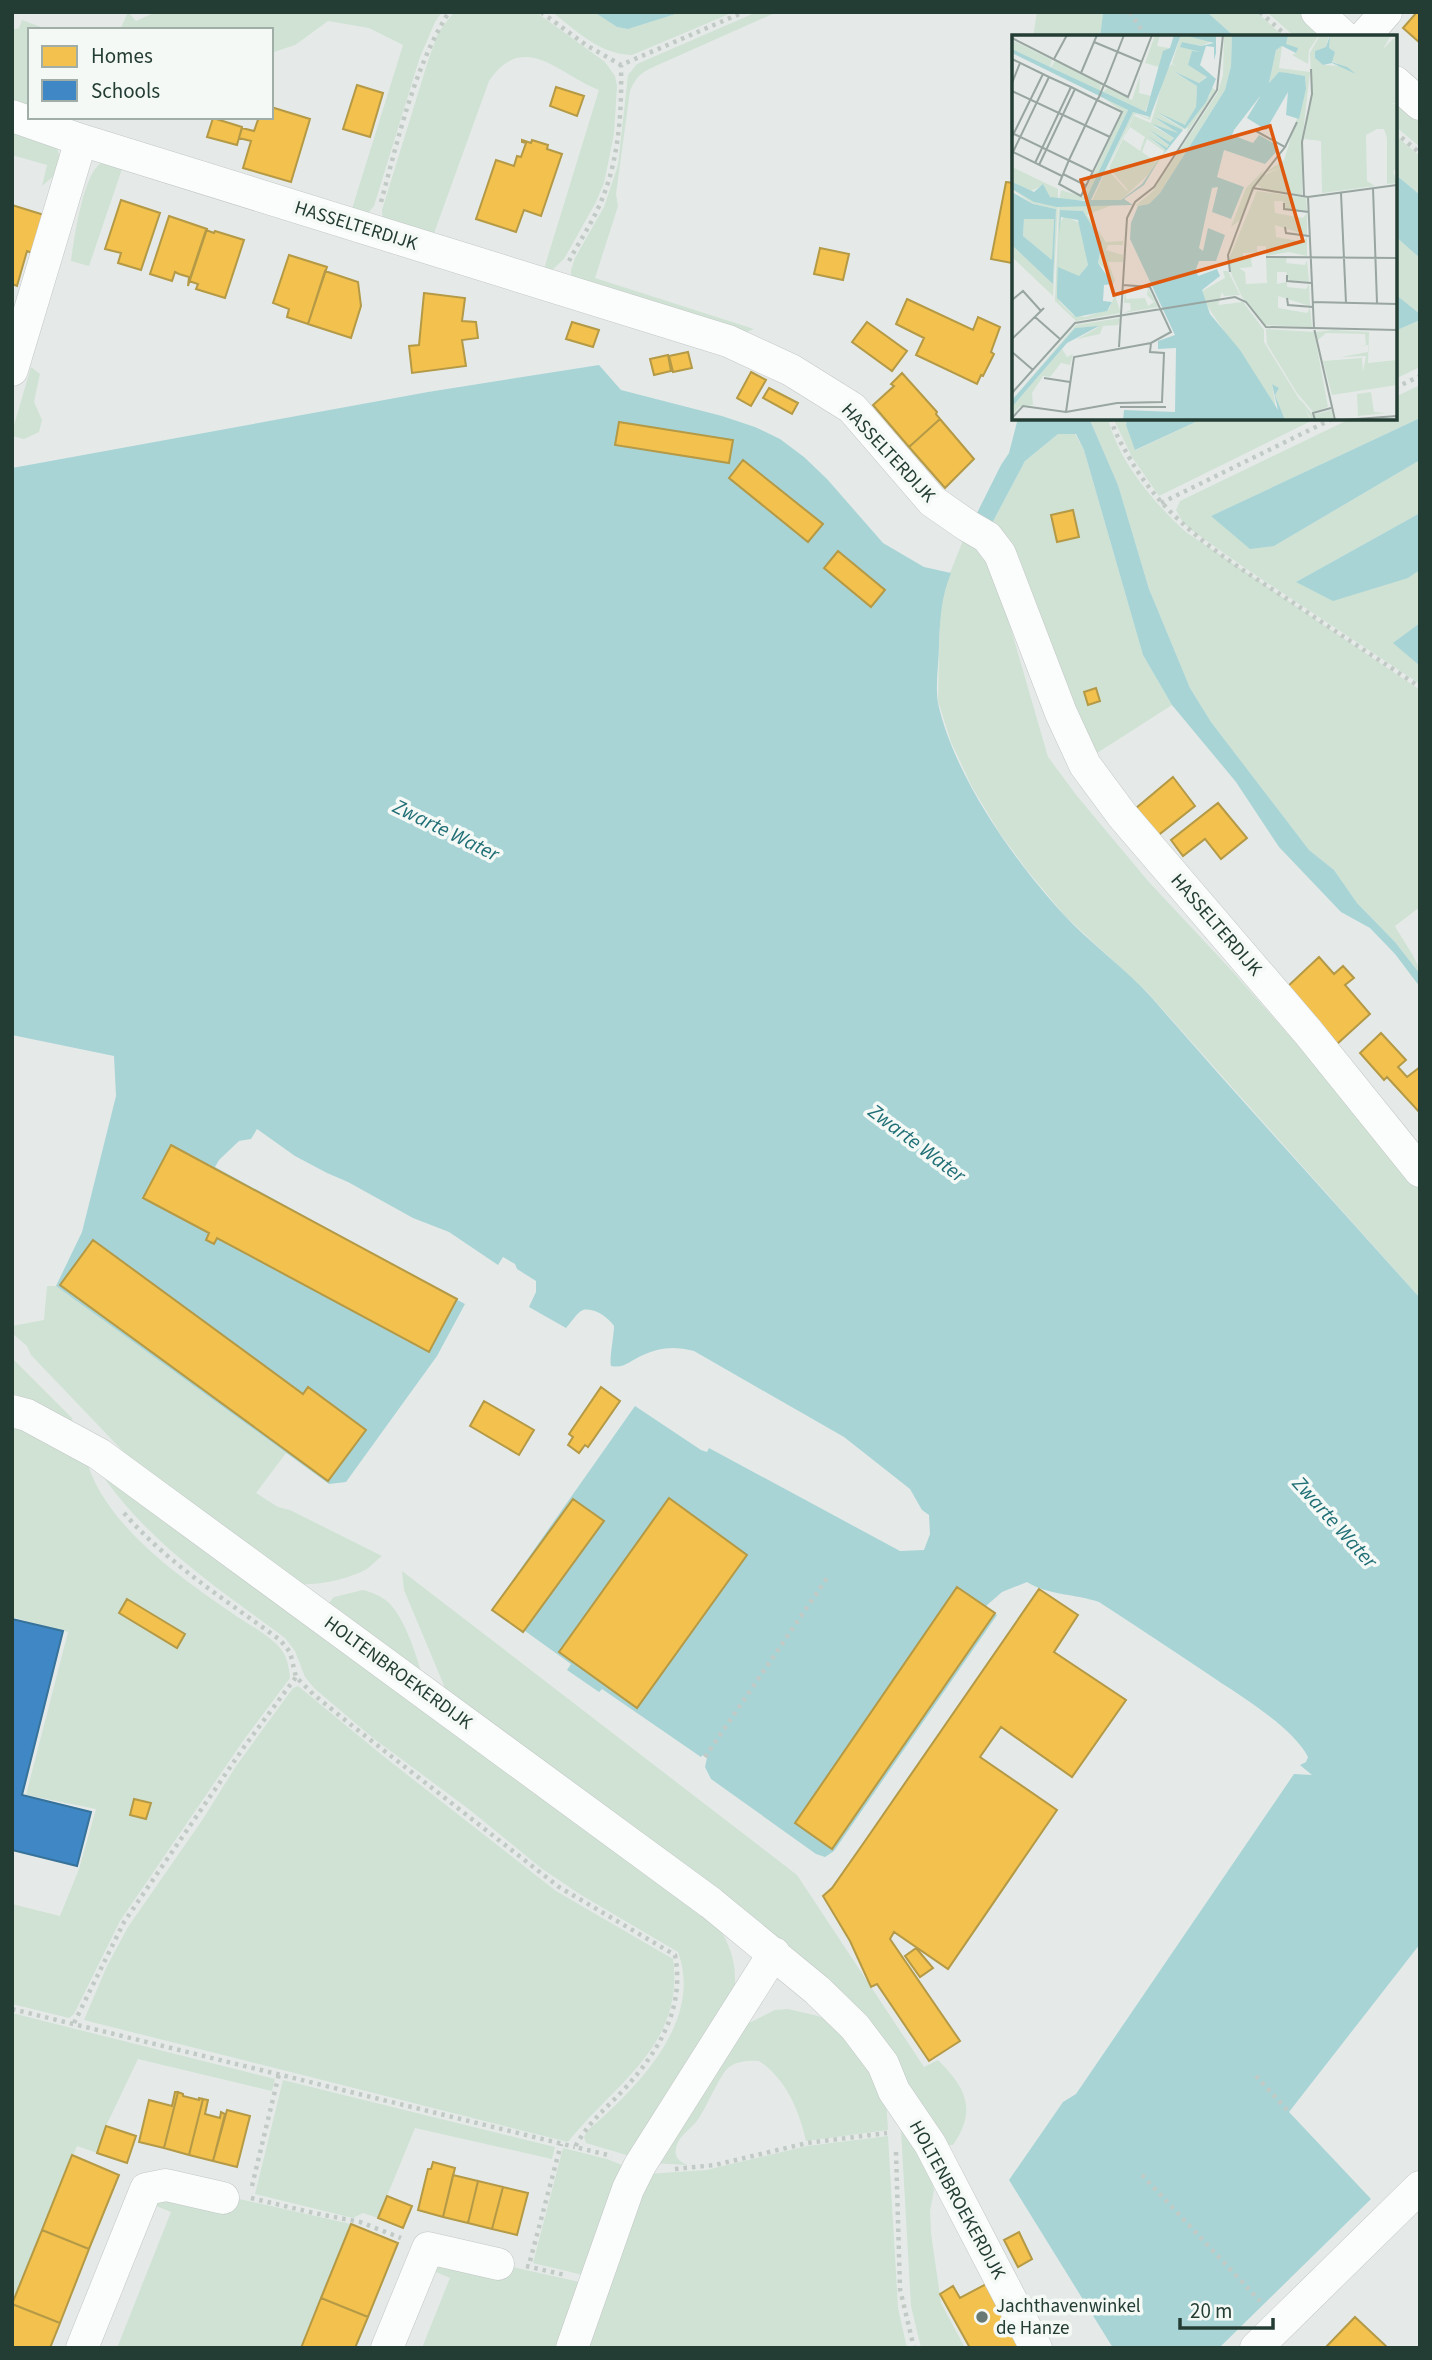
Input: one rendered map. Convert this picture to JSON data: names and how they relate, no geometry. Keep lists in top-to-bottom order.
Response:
{
  "streets": {
    "street": ["HASSELTERDIJK", "HOLTENBROEKERDIJK"]
  },
  "water": ["Zwarte Water"],
  "places": ["Jachthavenwinkel de Hanze"],
  "legend": ["Homes", "Schools"],
  "scale_bar": "20 m"
}
